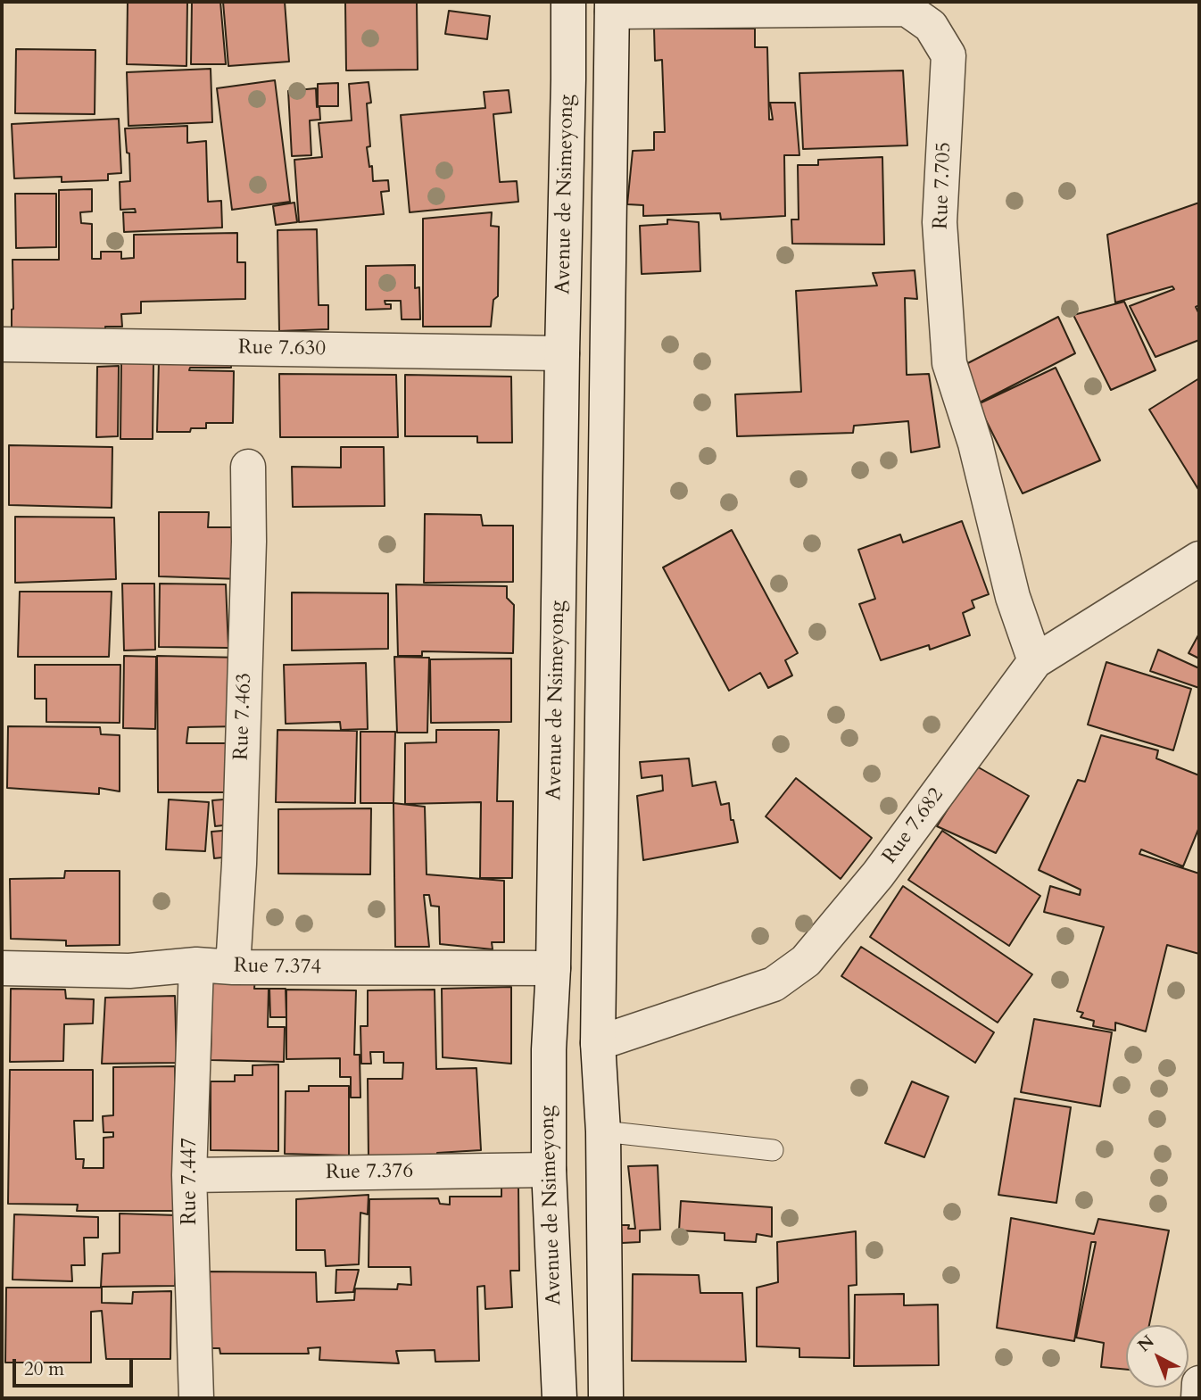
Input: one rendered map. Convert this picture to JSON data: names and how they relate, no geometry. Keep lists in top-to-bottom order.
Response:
{
  "streets": {
    "street": [
      "Rue 7.705",
      "Avenue de Nsimeyong",
      "Rue 7.630",
      "Rue 7.463",
      "Rue 7.682",
      "Rue 7.374",
      "Rue 7.376",
      "Rue 7.447"
    ]
  },
  "crossings": [
    ["Rue 7.705", "Rue 7.682"],
    ["Avenue de Nsimeyong", "Rue 7.630"],
    ["Avenue de Nsimeyong", "Rue 7.374"],
    ["Avenue de Nsimeyong", "Rue 7.376"],
    ["Rue 7.463", "Rue 7.374"],
    ["Rue 7.374", "Rue 7.447"],
    ["Rue 7.376", "Rue 7.447"]
  ],
  "scale_bar": "20 m",
  "north": "top left"
}
